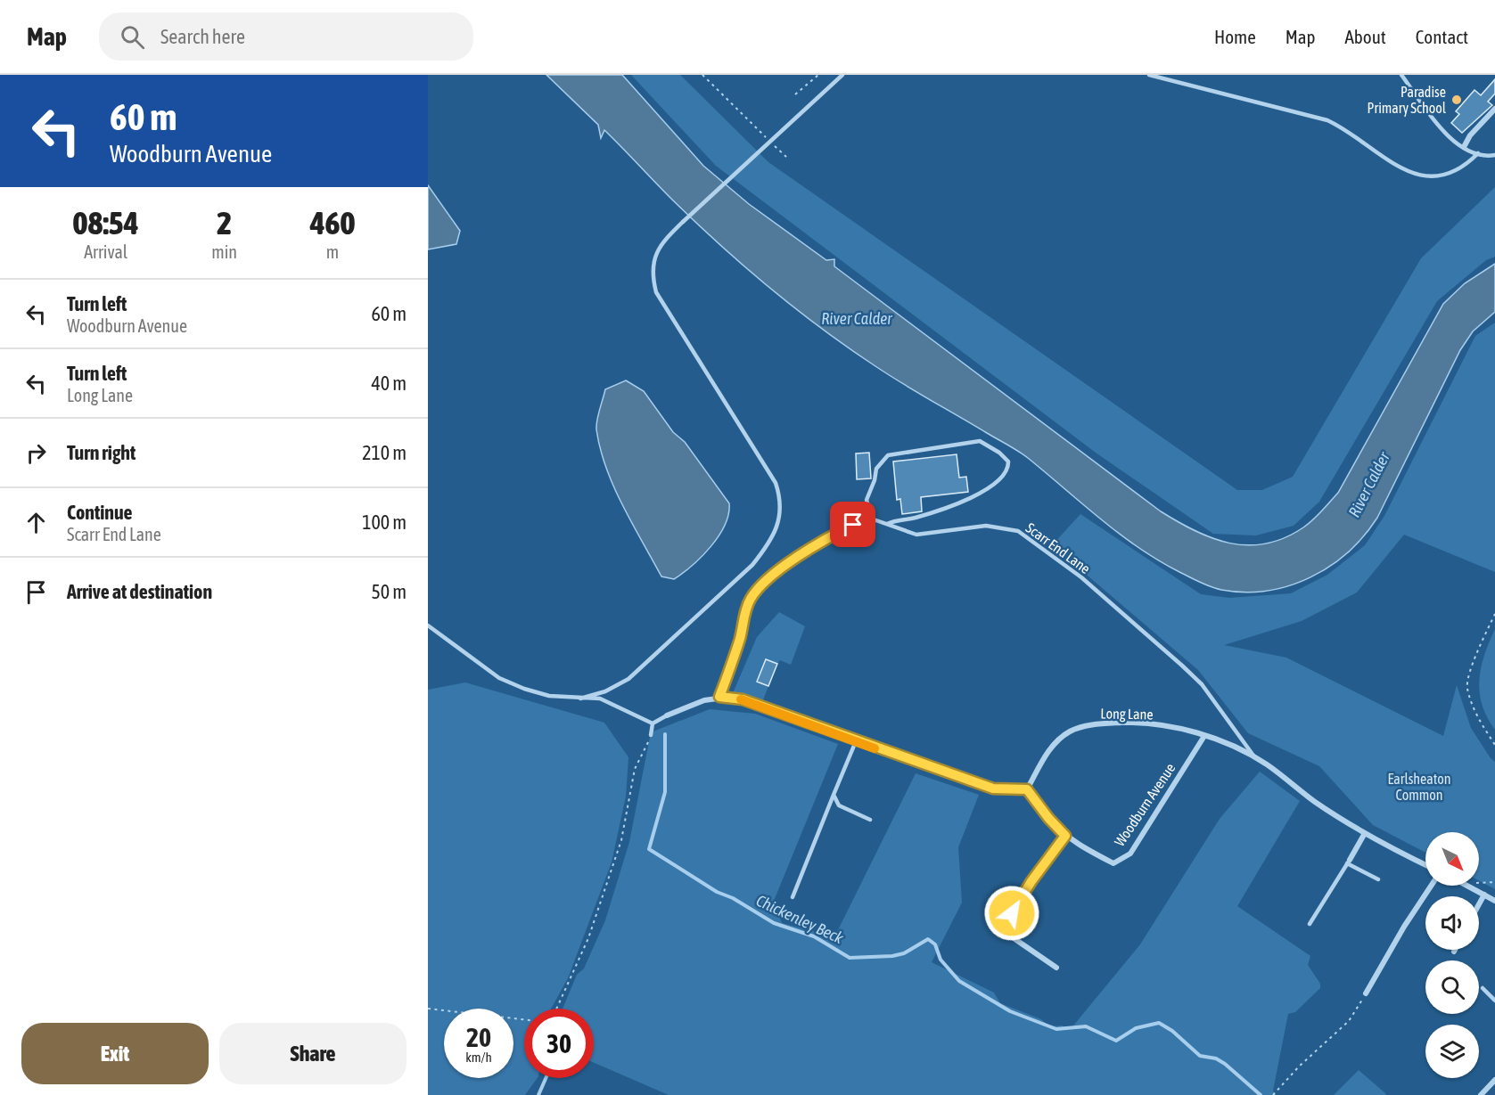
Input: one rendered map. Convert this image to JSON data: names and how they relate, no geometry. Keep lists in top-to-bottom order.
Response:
{
  "streets": {
    "street": ["Long Lane", "Woodburn Avenue"],
    "lane": ["Scarr End Lane"]
  },
  "crossings": [
    ["Scarr End Lane", "Long Lane"],
    ["Long Lane", "Woodburn Avenue"]
  ],
  "water": ["River Calder", "Chickenley Beck"],
  "parks": ["Earlsheaton Common"],
  "places": ["Paradise Primary School"],
  "north": "bottom right",
  "page": {
    "header": "Map",
    "search": "Search here",
    "nav": [
      "Home",
      "Map",
      "About",
      "Contact"
    ],
    "turn": ["60 m", "Woodburn Avenue"],
    "eta": [
      "08:54",
      "Arrival",
      "2",
      "min",
      "460",
      "m"
    ],
    "list": [
      {
        "name": "Turn left",
        "note": "Woodburn Avenue",
        "value": "60 m"
      },
      {
        "name": "Turn left",
        "note": "Long Lane",
        "value": "40 m"
      },
      {
        "name": "Turn right",
        "value": "210 m"
      },
      {
        "name": "Continue",
        "note": "Scarr End Lane",
        "value": "100 m"
      },
      {
        "name": "Arrive at destination",
        "value": "50 m"
      }
    ],
    "speed": "20 km/h",
    "limit": "30",
    "buttons": ["Exit", "Share"]
  }
}
